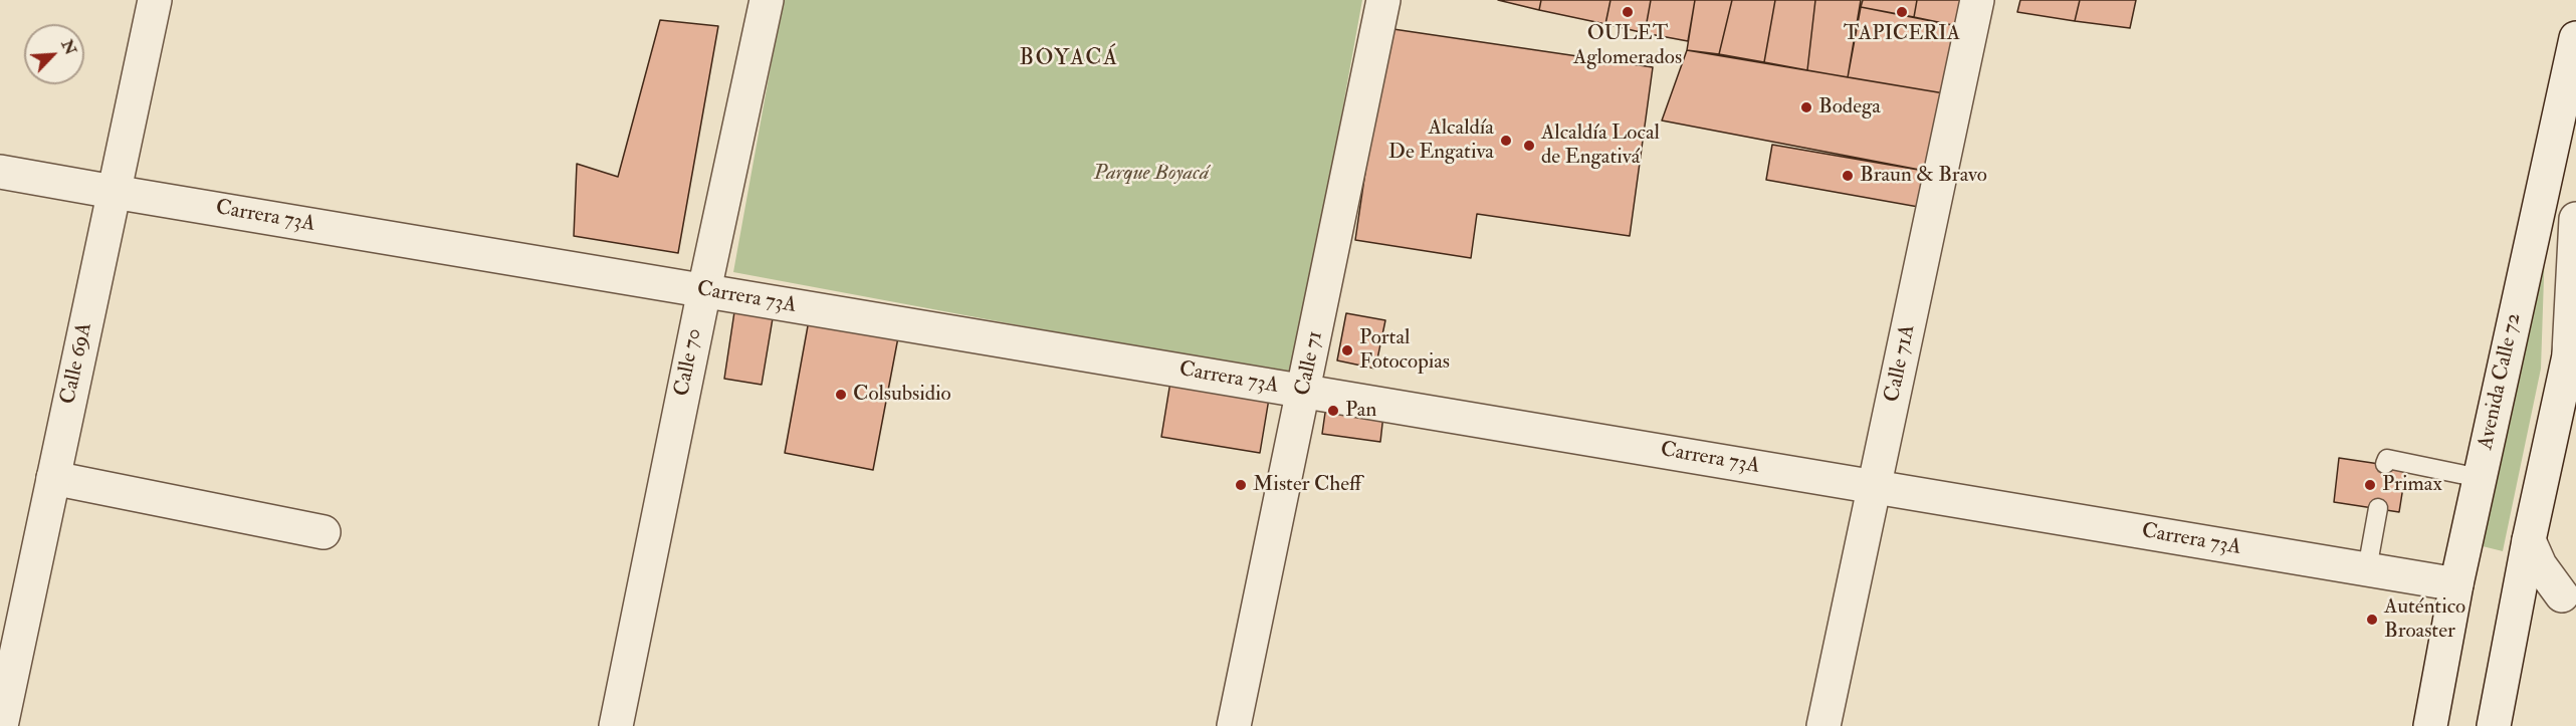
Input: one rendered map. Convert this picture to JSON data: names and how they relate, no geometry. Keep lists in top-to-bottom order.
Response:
{
  "streets": {
    "street": [
      "Carrera 73A",
      "Calle 70",
      "Calle 69A",
      "Calle 71",
      "Calle 71A",
      "Avenida Calle 72"
    ]
  },
  "crossings": [
    ["Carrera 73A", "Calle 70"],
    ["Carrera 73A", "Calle 69A"],
    ["Carrera 73A", "Calle 71"],
    ["Carrera 73A", "Calle 71A"],
    ["Carrera 73A", "Avenida Calle 72"]
  ],
  "districts": ["BOYACÁ"],
  "parks": ["Parque Boyacá"],
  "places": [
    "OULET Aglomerados",
    "TAPICERIA",
    "Bodega",
    "Alcaldía De Engativa",
    "Alcaldía Local de Engativá",
    "Braun & Bravo",
    "Portal Fotocopias",
    "Colsubsidio",
    "Pan",
    "Mister Cheff",
    "Primax",
    "Auténtico Broaster"
  ],
  "north": "top right"
}
